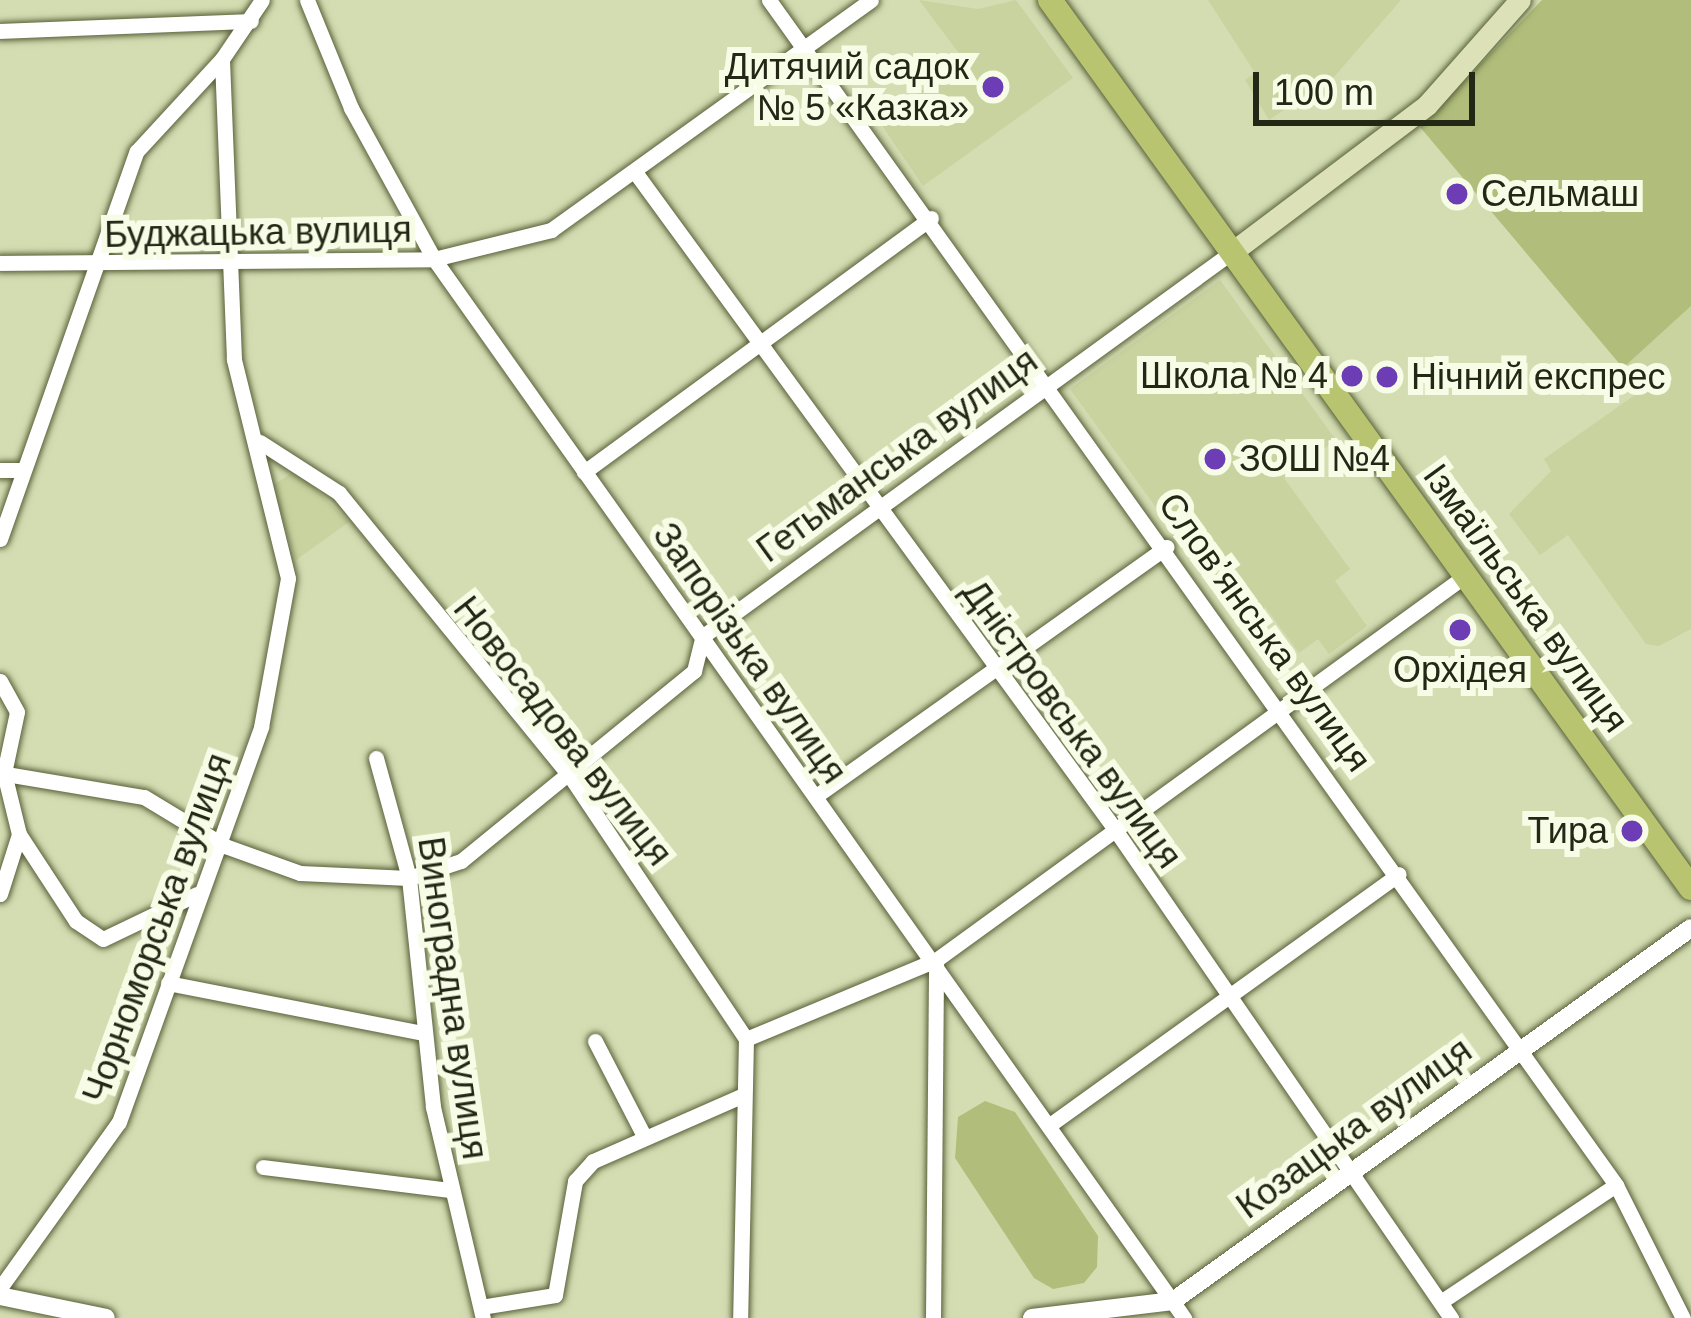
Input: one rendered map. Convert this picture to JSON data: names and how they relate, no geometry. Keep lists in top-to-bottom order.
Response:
{
  "streets": {
    "main road": ["Ізмаїльська вулиця"],
    "street": [
      "Буджацька вулиця",
      "Гетьманська вулиця",
      "Словʼянська вулиця",
      "Запорізька вулиця",
      "Дністровська вулиця",
      "Новосадова вулиця",
      "Чорноморська вулиця",
      "Виноградна вулиця",
      "Козацька вулиця"
    ]
  },
  "crossings": [
    ["Буджацька вулиця", "Словʼянська вулиця"],
    ["Буджацька вулиця", "Запорізька вулиця"],
    ["Буджацька вулиця", "Дністровська вулиця"],
    ["Буджацька вулиця", "Чорноморська вулиця"],
    ["Гетьманська вулиця", "Ізмаїльська вулиця"],
    ["Гетьманська вулиця", "Словʼянська вулиця"],
    ["Гетьманська вулиця", "Запорізька вулиця"],
    ["Гетьманська вулиця", "Дністровська вулиця"],
    ["Гетьманська вулиця", "Новосадова вулиця"],
    ["Гетьманська вулиця", "Виноградна вулиця"],
    ["Словʼянська вулиця", "Козацька вулиця"],
    ["Запорізька вулиця", "Козацька вулиця"],
    ["Дністровська вулиця", "Козацька вулиця"],
    ["Новосадова вулиця", "Чорноморська вулиця"]
  ],
  "places": [
    "Дитячий садок № 5 «Казка»",
    "Сельмаш",
    "Школа № 4",
    "Нічний експрес",
    "ЗОШ №4",
    "Орхідея",
    "Тира"
  ],
  "scale_bar": "100 m"
}
